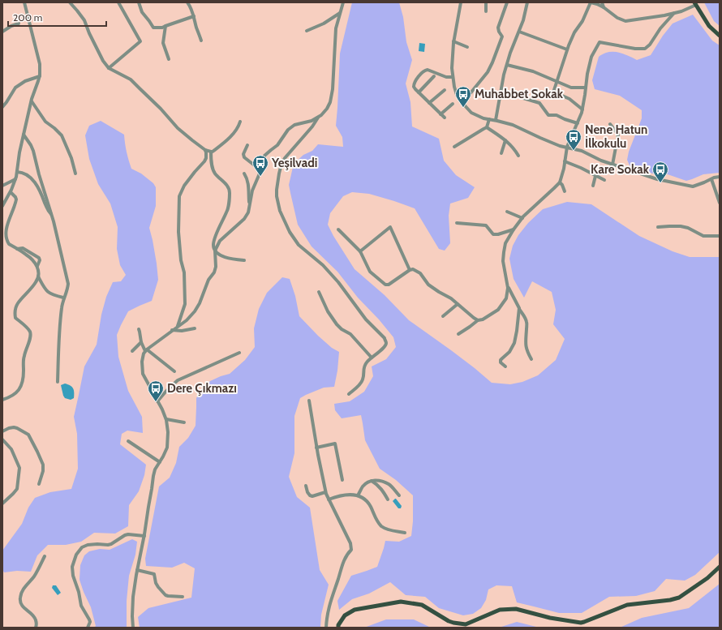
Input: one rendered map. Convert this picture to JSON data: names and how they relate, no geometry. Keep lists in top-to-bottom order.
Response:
{
  "places": {
    "bus stop": [
      "Muhabbet Sokak",
      "Nene Hatun İlkokulu",
      "Yeşilvadi",
      "Kare Sokak",
      "Dere Çıkmazı"
    ]
  },
  "scale_bar": "200 m"
}
